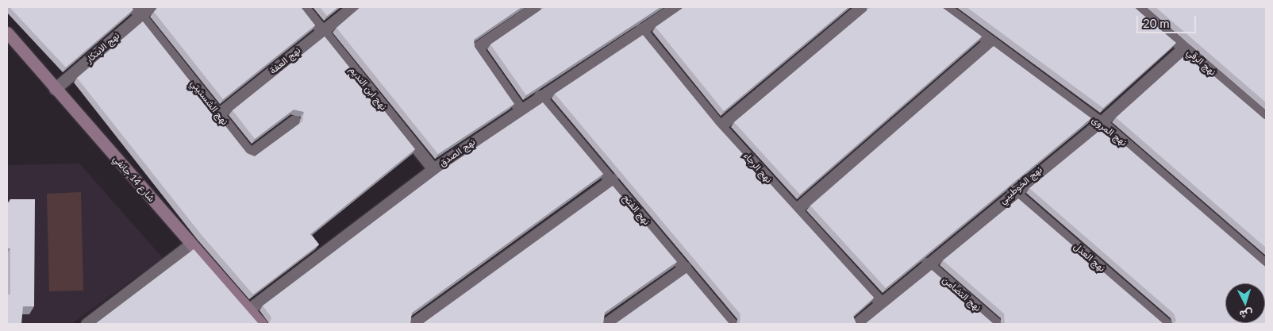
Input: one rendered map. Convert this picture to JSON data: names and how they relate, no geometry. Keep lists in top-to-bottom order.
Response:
{
  "streets": {
    "street": [
      "نهج الابتكار",
      "نهج العفة",
      "نهج الرقي",
      "نهج ابن النديم",
      "نهج الشستيتي",
      "نهج المروى",
      "نهج الصدق",
      "نهج الرجاء",
      "شارع 14 جانفي",
      "نهج الخوطيبي",
      "نهج الفتح",
      "نهج العدل",
      "نهج التضامن"
    ]
  },
  "crossings": [
    ["نهج الابتكار", "نهج الشستيتي"],
    ["نهج الابتكار", "شارع 14 جانفي"],
    ["نهج العفة", "نهج ابن النديم"],
    ["نهج العفة", "نهج الشستيتي"],
    ["نهج الرقي", "نهج الخوطيبي"],
    ["نهج ابن النديم", "نهج الصدق"],
    ["نهج المروى", "نهج الخوطيبي"],
    ["نهج الصدق", "نهج الرجاء"],
    ["نهج الصدق", "شارع 14 جانفي"],
    ["نهج الصدق", "نهج الفتح"],
    ["نهج الرجاء", "نهج الخوطيبي"],
    ["نهج الخوطيبي", "نهج العدل"],
    ["نهج الخوطيبي", "نهج التضامن"]
  ],
  "scale_bar": "20 m",
  "north": "bottom"
}
